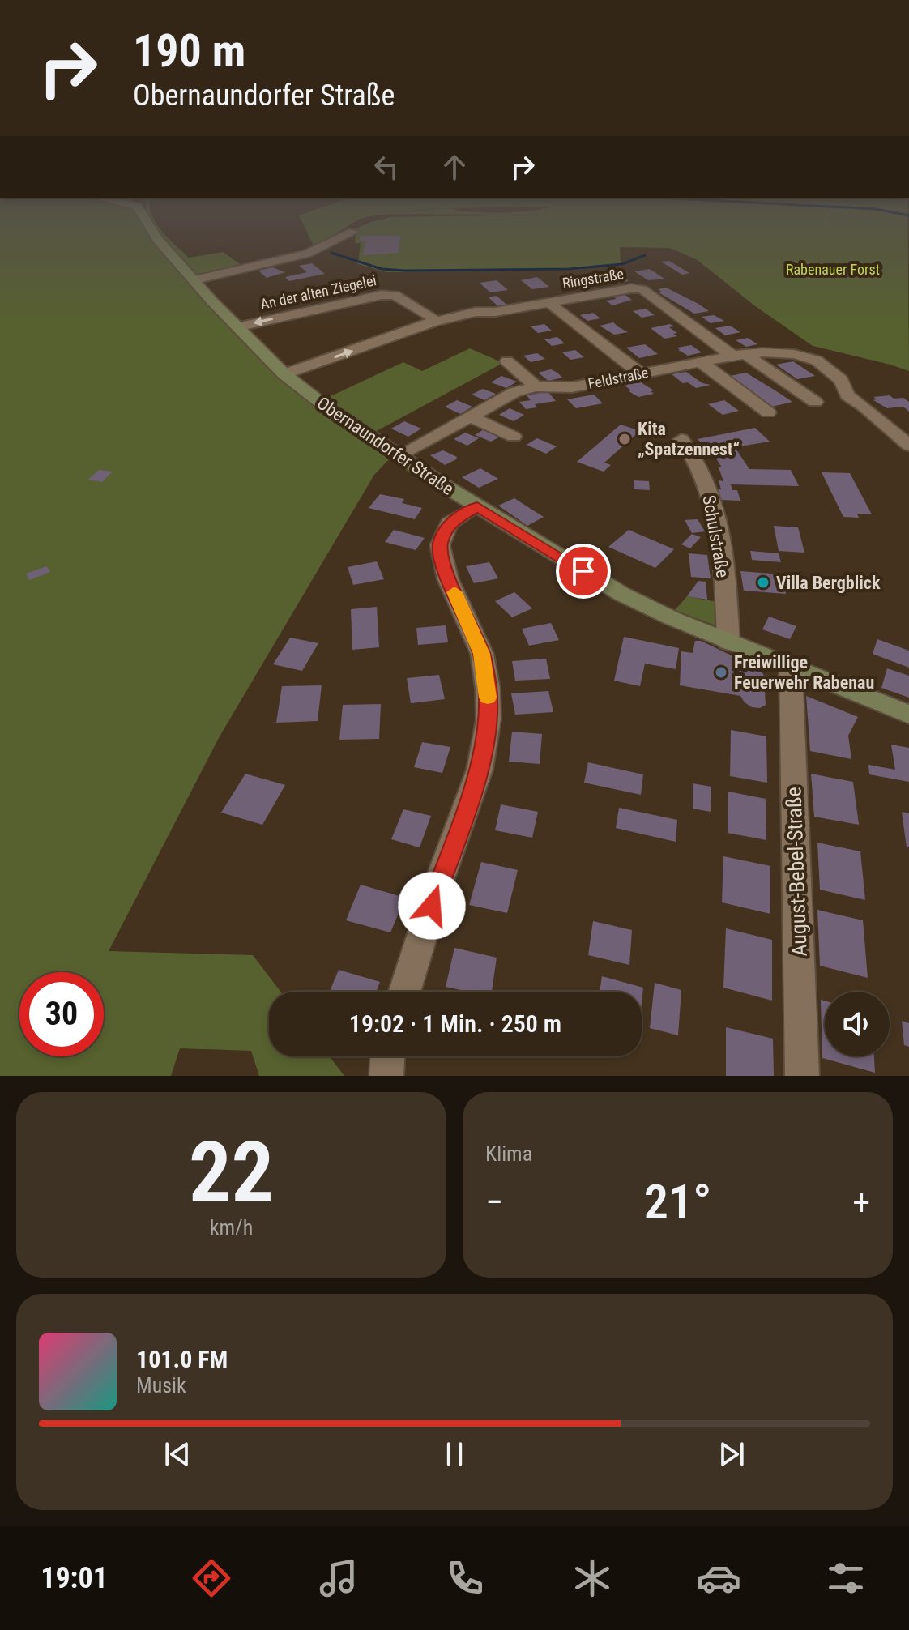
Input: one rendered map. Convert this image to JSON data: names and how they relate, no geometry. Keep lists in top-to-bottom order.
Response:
{
  "streets": {
    "street": [
      "Ringstraße",
      "An der alten Ziegelei",
      "Feldstraße",
      "Obernaundorfer Straße",
      "Schulstraße",
      "August-Bebel-Straße"
    ]
  },
  "crossings": [
    ["Ringstraße", "Feldstraße"],
    ["An der alten Ziegelei", "Obernaundorfer Straße"],
    ["Feldstraße", "Obernaundorfer Straße"],
    ["Obernaundorfer Straße", "Schulstraße"],
    ["Obernaundorfer Straße", "August-Bebel-Straße"]
  ],
  "parks": ["Rabenauer Forst"],
  "places": ["Kita „Spatzennest“", "Villa Bergblick", "Freiwillige Feuerwehr Rabenau"],
  "page": {
    "turn": ["190 m", "Obernaundorfer Straße"],
    "limit": "30",
    "trip": "19:02 · 1 Min. · 250 m",
    "tile": [
      ["22", "km/h"],
      "Klima"
    ],
    "heat": ["−", "21°", "+"],
    "song": ["101.0 FM", "Musik"],
    "tabs": "19:01"
  }
}
